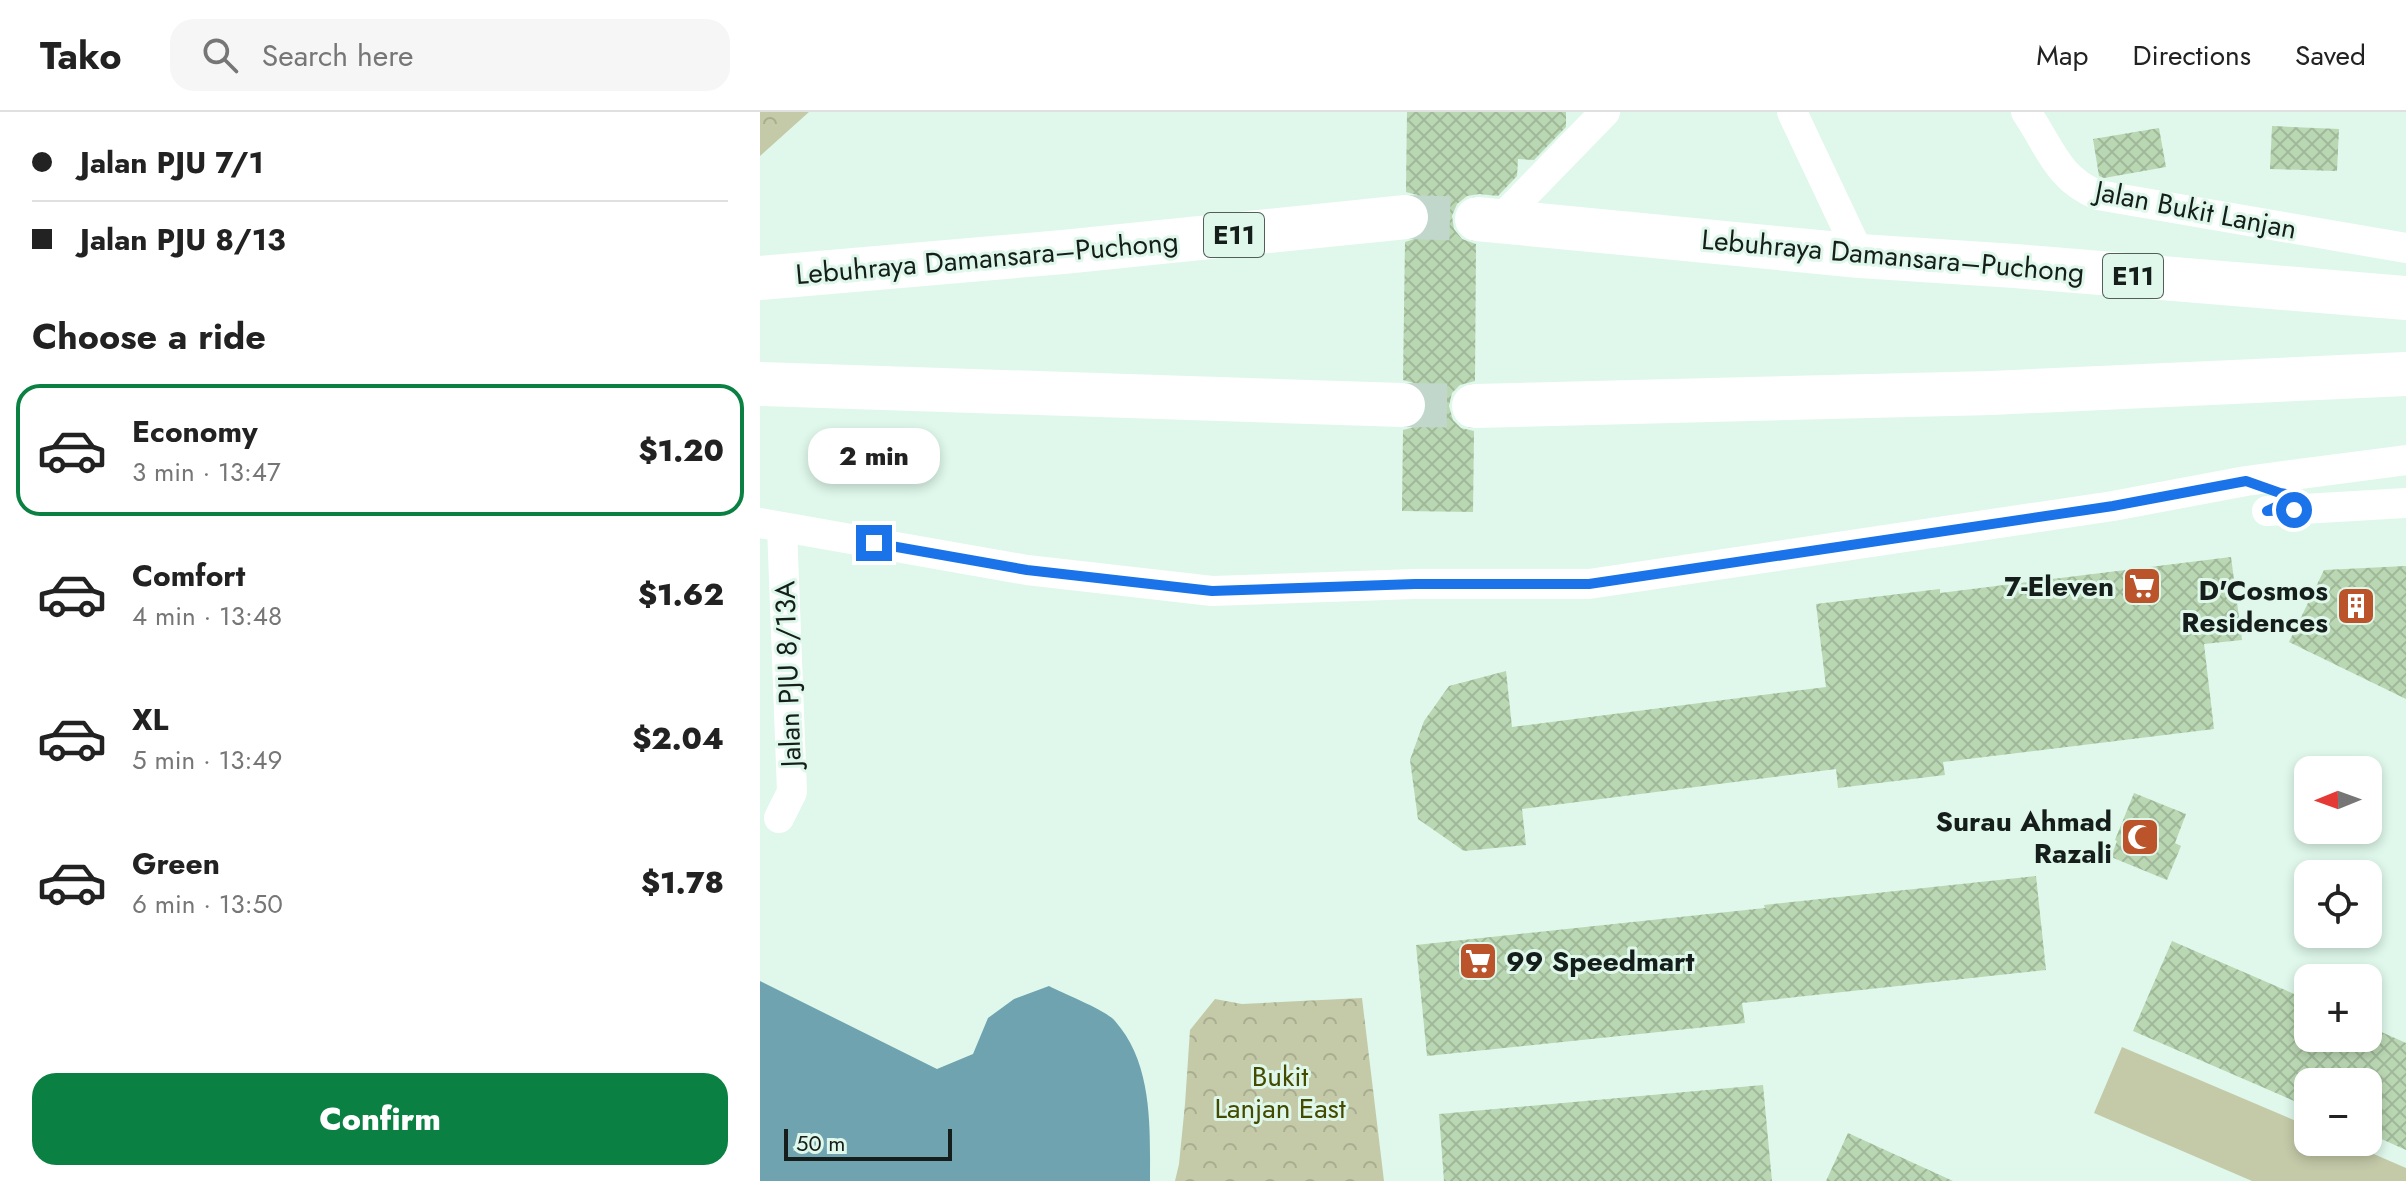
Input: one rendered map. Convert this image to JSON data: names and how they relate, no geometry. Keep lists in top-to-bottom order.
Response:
{
  "streets": {
    "highway": ["E11", "Lebuhraya Damansara–Puchong"],
    "street": ["Jalan Bukit Lanjan", "Jalan PJU 8/13A"]
  },
  "parks": ["Bukit Lanjan East"],
  "places": {
    "supermarket": ["7-Eleven", "99 Speedmart"],
    "building": ["D'Cosmos Residences"],
    "mosque": ["Surau Ahmad Razali"]
  },
  "scale_bar": "50 m",
  "north": "left",
  "page": {
    "header": "Tako",
    "search": "Search here",
    "nav": ["Map", "Directions", "Saved"],
    "banner": ["Jalan PJU 7/1", "Jalan PJU 8/13"],
    "heading": "Choose a ride",
    "list": [
      {
        "name": "Economy",
        "note": "3 min · 13:47",
        "value": "$1.20"
      },
      {
        "name": "Comfort",
        "note": "4 min · 13:48",
        "value": "$1.62"
      },
      {
        "name": "XL",
        "note": "5 min · 13:49",
        "value": "$2.04"
      },
      {
        "name": "Green",
        "note": "6 min · 13:50",
        "value": "$1.78"
      }
    ],
    "bubble": "2 min",
    "map_buttons": ["+", "−"],
    "buttons": "Confirm",
    "scale": "50 m"
  }
}
